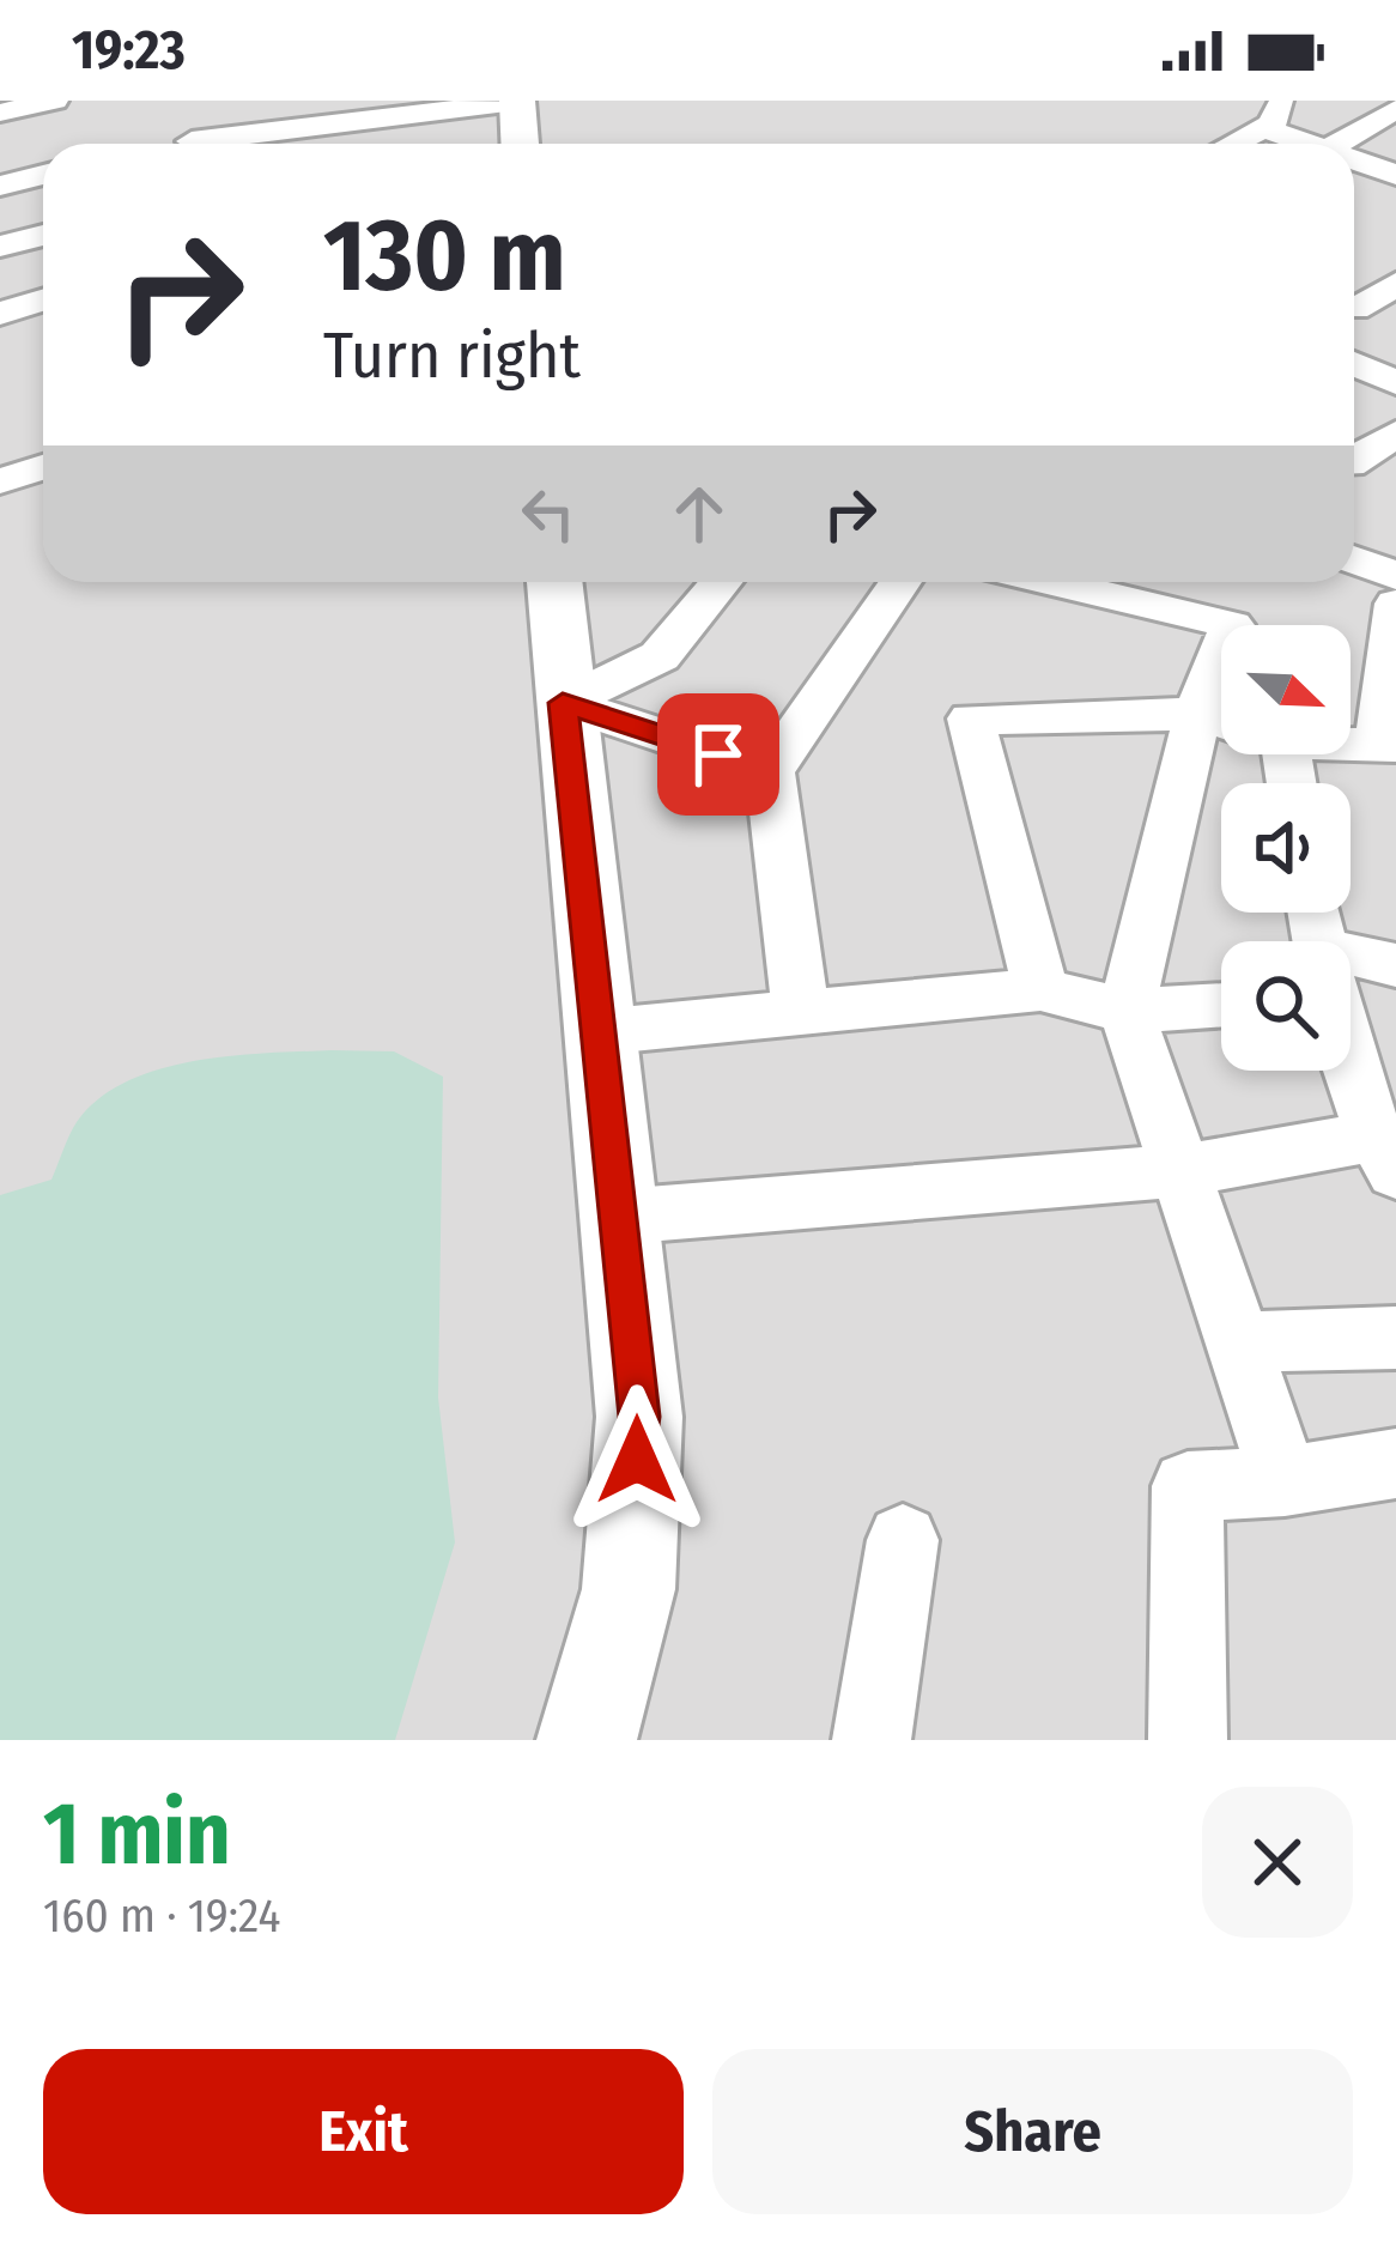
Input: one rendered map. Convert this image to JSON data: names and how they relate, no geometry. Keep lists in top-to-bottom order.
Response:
{
  "north": "bottom right",
  "page": {
    "status": "19:23",
    "turn": ["130 m", "Turn right"],
    "heading": ["1 min", "160 m · 19:24"],
    "buttons": ["Exit", "Share"]
  }
}
